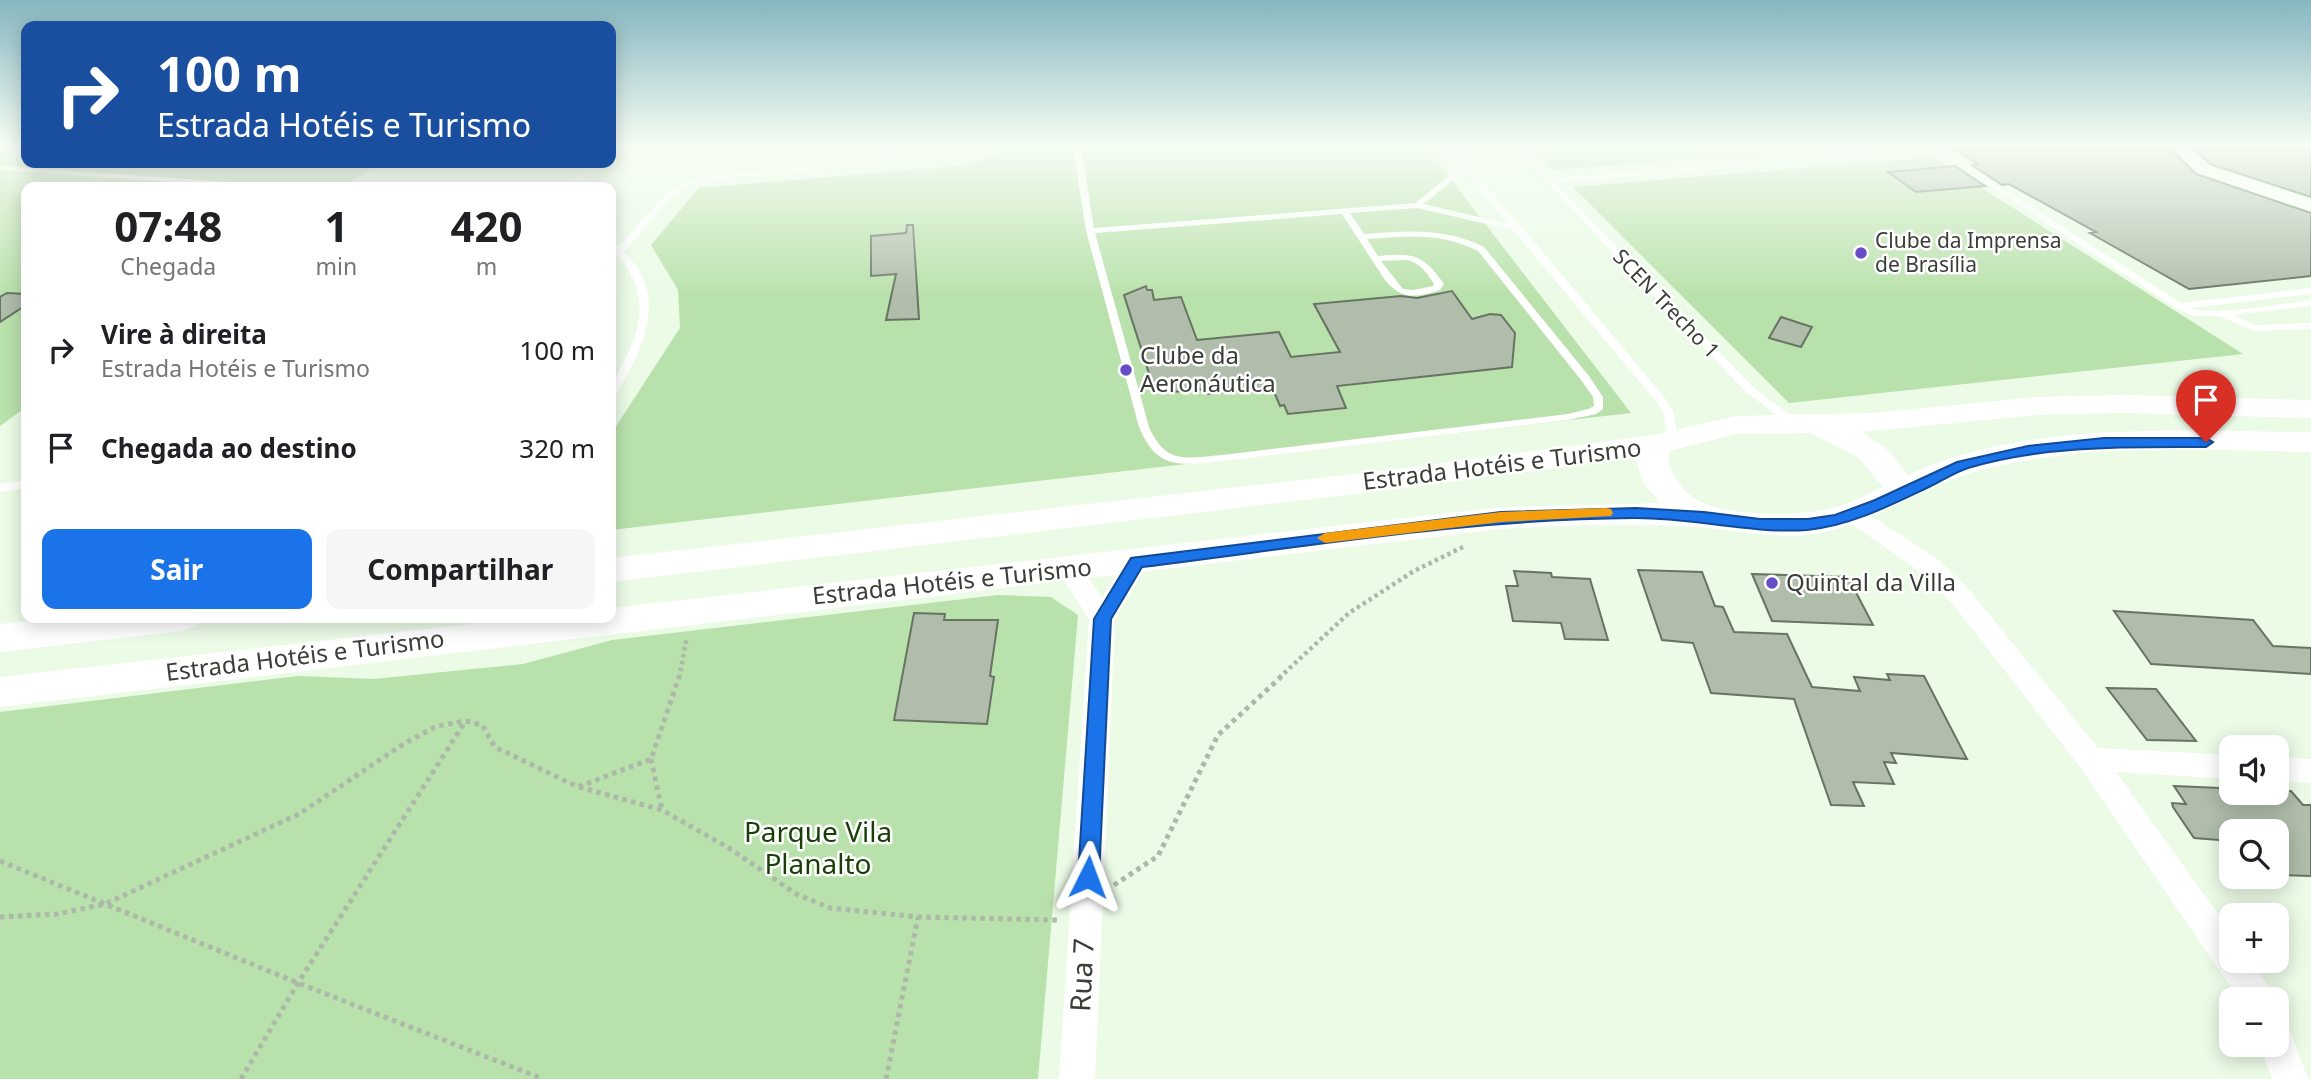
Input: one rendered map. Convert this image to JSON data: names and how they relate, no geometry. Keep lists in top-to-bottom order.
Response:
{
  "streets": {
    "main road": ["Estrada Hotéis e Turismo"],
    "street": ["Rua 7"],
    "lane": ["SCEN Trecho 1"]
  },
  "crossings": [
    ["SCEN Trecho 1", "Estrada Hotéis e Turismo"],
    ["Estrada Hotéis e Turismo", "Rua 7"]
  ],
  "parks": ["Parque Vila Planalto"],
  "places": ["Clube da Imprensa de Brasília", "Clube da Aeronáutica", "Quintal da Villa"],
  "page": {
    "turn": ["100 m", "Estrada Hotéis e Turismo"],
    "eta": [
      "07:48",
      "Chegada",
      "1",
      "min",
      "420",
      "m"
    ],
    "list": [
      {
        "name": "Vire à direita",
        "note": "Estrada Hotéis e Turismo",
        "value": "100 m"
      },
      {
        "name": "Chegada ao destino",
        "value": "320 m"
      }
    ],
    "buttons": ["Sair", "Compartilhar"],
    "map_buttons": ["+", "−"]
  }
}
